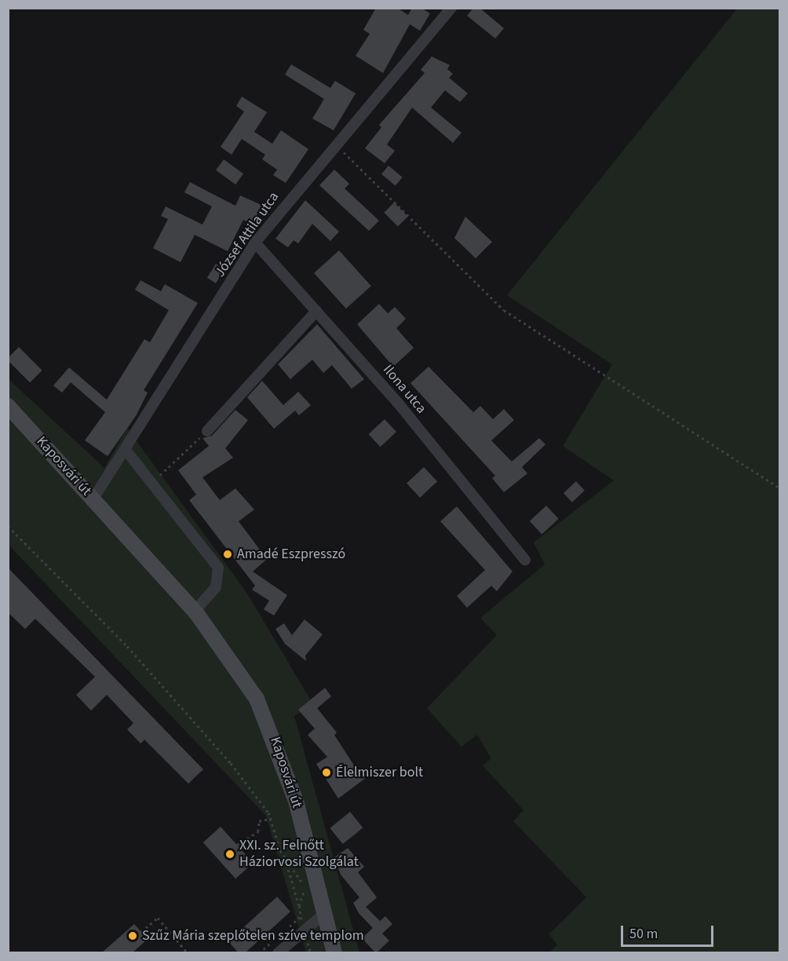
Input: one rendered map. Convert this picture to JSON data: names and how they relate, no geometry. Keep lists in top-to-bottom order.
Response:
{
  "streets": {
    "main road": ["Kaposvári út"],
    "street": ["József Attila utca", "Ilona utca"]
  },
  "crossings": [
    ["József Attila utca", "Ilona utca"],
    ["József Attila utca", "Kaposvári út"]
  ],
  "places": [
    "Amadé Eszpresszó",
    "Élelmiszer bolt",
    "XXI. sz. Felnőtt Háziorvosi Szolgálat",
    "Szűz Mária szeplőtelen szíve templom"
  ],
  "scale_bar": "50 m"
}
